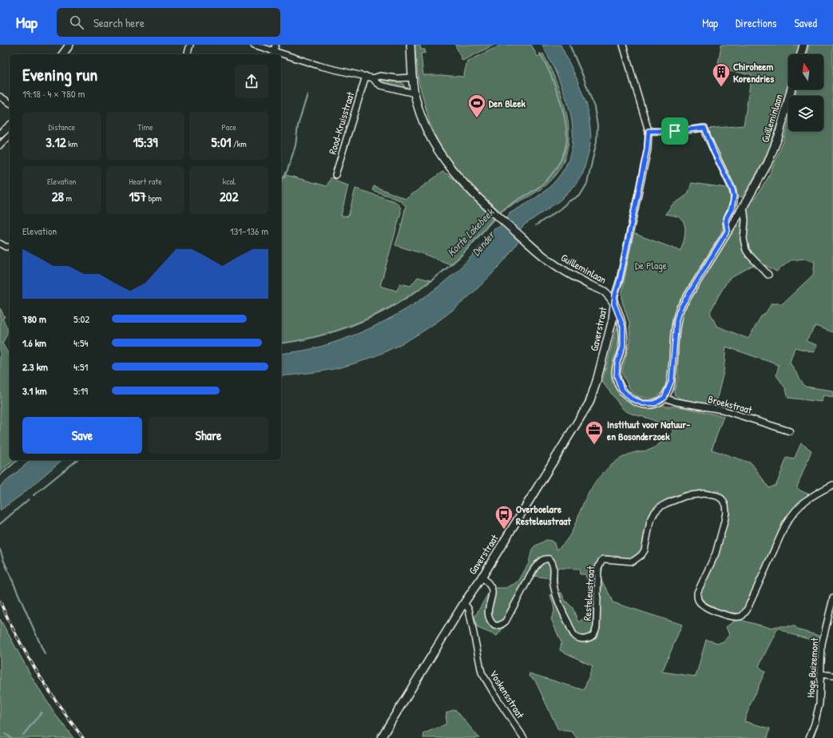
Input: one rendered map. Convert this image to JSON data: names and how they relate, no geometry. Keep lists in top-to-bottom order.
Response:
{
  "streets": {
    "main road": ["Guilleminlaan", "Gaverstraat"],
    "street": [
      "Rood-Kruisstraat",
      "Broekstraat",
      "Resteleustraat",
      "Hoge Buizemont",
      "Voskensstraat"
    ]
  },
  "crossings": [
    ["Guilleminlaan", "Gaverstraat"],
    ["Guilleminlaan", "Broekstraat"],
    ["Gaverstraat", "Resteleustraat"],
    ["Gaverstraat", "Voskensstraat"]
  ],
  "water": ["Korte Lakebeek", "Dender"],
  "parks": ["De Plage"],
  "places": {
    "building": ["Chiroheem Korendries"],
    "sports": ["Den Bleek"],
    "office": ["Instituut voor Natuur- en Bosonderzoek"],
    "bus stop": ["Overboelare Resteleustraat"]
  },
  "north": "top",
  "page": {
    "header": "Map",
    "search": "Search here",
    "nav": ["Map", "Directions", "Saved"],
    "heading": ["Evening run", "19:18 · 4 × 780 m"],
    "stats": [
      ["Distance", "3.12 km"],
      ["Time", "15:39"],
      ["Pace", "5:01 /km"],
      ["Elevation", "28 m"],
      ["Heart rate", "157 bpm"],
      ["kcal", "202"]
    ],
    "chart": ["Elevation", "131–136 m"],
    "list": [
      {
        "name": "780 m",
        "note": "5:02"
      },
      {
        "name": "1.6 km",
        "note": "4:54"
      },
      {
        "name": "2.3 km",
        "note": "4:51"
      },
      {
        "name": "3.1 km",
        "note": "5:19"
      }
    ],
    "buttons": ["Save", "Share"]
  }
}
